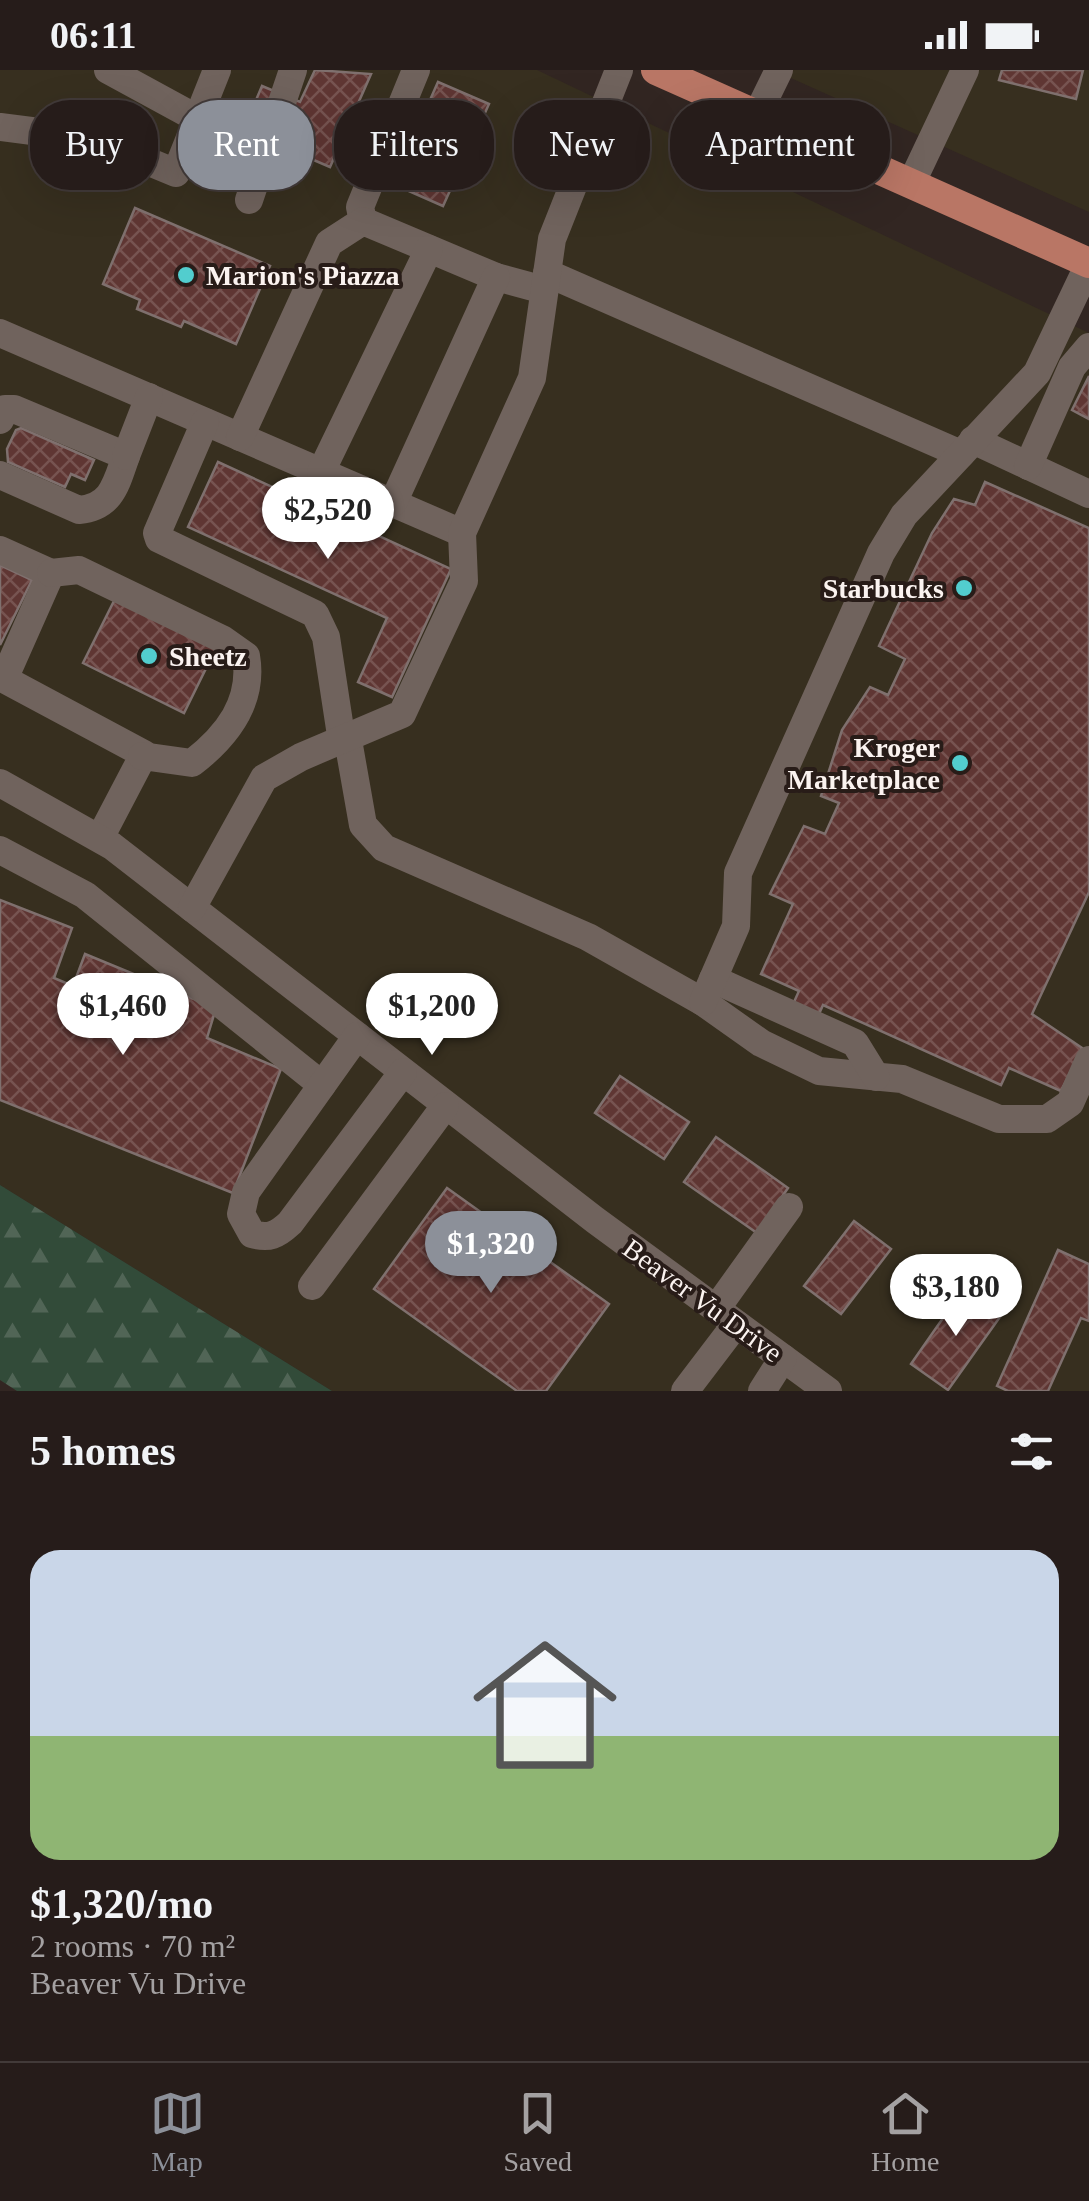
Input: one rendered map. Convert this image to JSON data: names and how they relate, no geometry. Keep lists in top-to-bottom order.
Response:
{
  "streets": {
    "street": ["Beaver Vu Drive"]
  },
  "places": [
    "Marion's Piazza",
    "Starbucks",
    "Sheetz",
    "Kroger Marketplace"
  ],
  "page": {
    "status": "06:11",
    "chip": [
      "Buy",
      "Rent",
      "Filters",
      "New",
      "Apartment"
    ],
    "price": [
      "$2,520",
      "$1,460",
      "$1,200",
      "$1,320",
      "$3,180"
    ],
    "heading": "5 homes",
    "list": [
      {
        "name": "$1,320/mo",
        "note": "2 rooms · 70 m² · Beaver Vu Drive"
      }
    ],
    "tabs": ["Map", "Saved", "Home"]
  }
}
